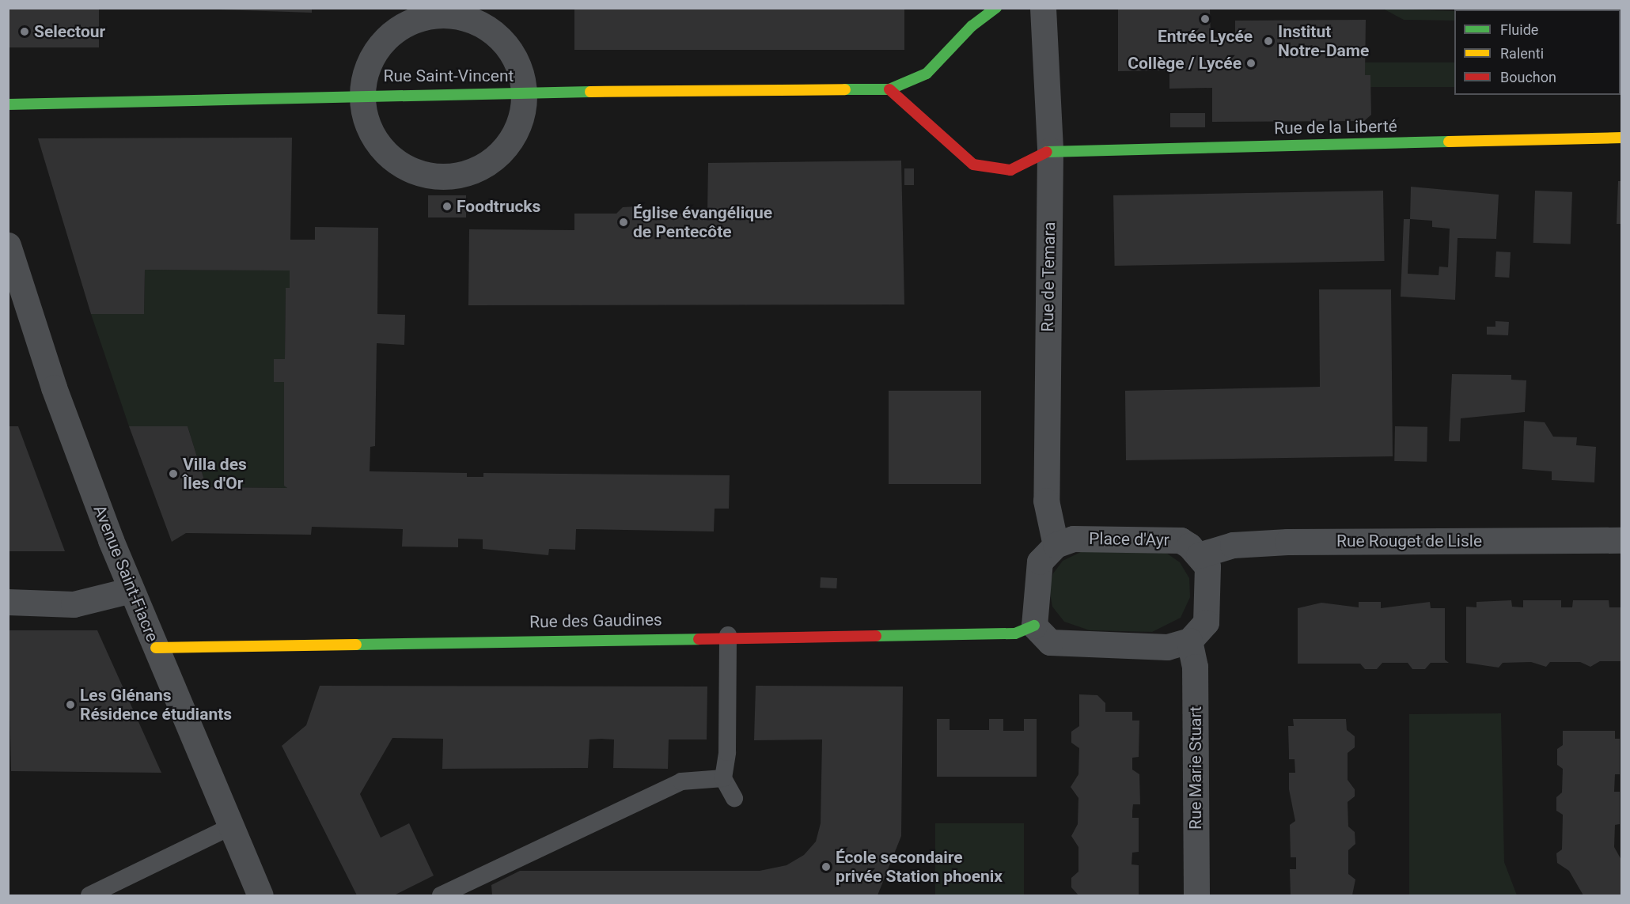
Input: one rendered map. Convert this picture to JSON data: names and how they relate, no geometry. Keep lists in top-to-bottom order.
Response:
{
  "streets": {
    "street": [
      "Rue Saint-Vincent",
      "Rue de la Liberté",
      "Rue de Temara",
      "Place d'Ayr",
      "Rue Rouget de Lisle",
      "Avenue Saint-Fiacre",
      "Rue des Gaudines",
      "Rue Marie Stuart"
    ]
  },
  "crossings": [
    ["Rue de la Liberté", "Rue de Temara"],
    ["Rue de Temara", "Place d'Ayr"],
    ["Rue de Temara", "Rue Rouget de Lisle"],
    ["Rue de Temara", "Rue des Gaudines"],
    ["Rue de Temara", "Rue Marie Stuart"],
    ["Place d'Ayr", "Rue Rouget de Lisle"],
    ["Place d'Ayr", "Rue des Gaudines"],
    ["Place d'Ayr", "Rue Marie Stuart"],
    ["Rue Rouget de Lisle", "Rue des Gaudines"],
    ["Rue Rouget de Lisle", "Rue Marie Stuart"],
    ["Avenue Saint-Fiacre", "Rue des Gaudines"],
    ["Rue des Gaudines", "Rue Marie Stuart"]
  ],
  "places": [
    "Entrée Lycée",
    "Selectour",
    "Institut Notre-Dame",
    "Collège / Lycée",
    "Foodtrucks",
    "Église évangélique de Pentecôte",
    "Villa des Îles d'Or",
    "Les Glénans Résidence étudiants",
    "École secondaire privée Station phoenix"
  ],
  "legend": ["Fluide", "Ralenti", "Bouchon"]
}
